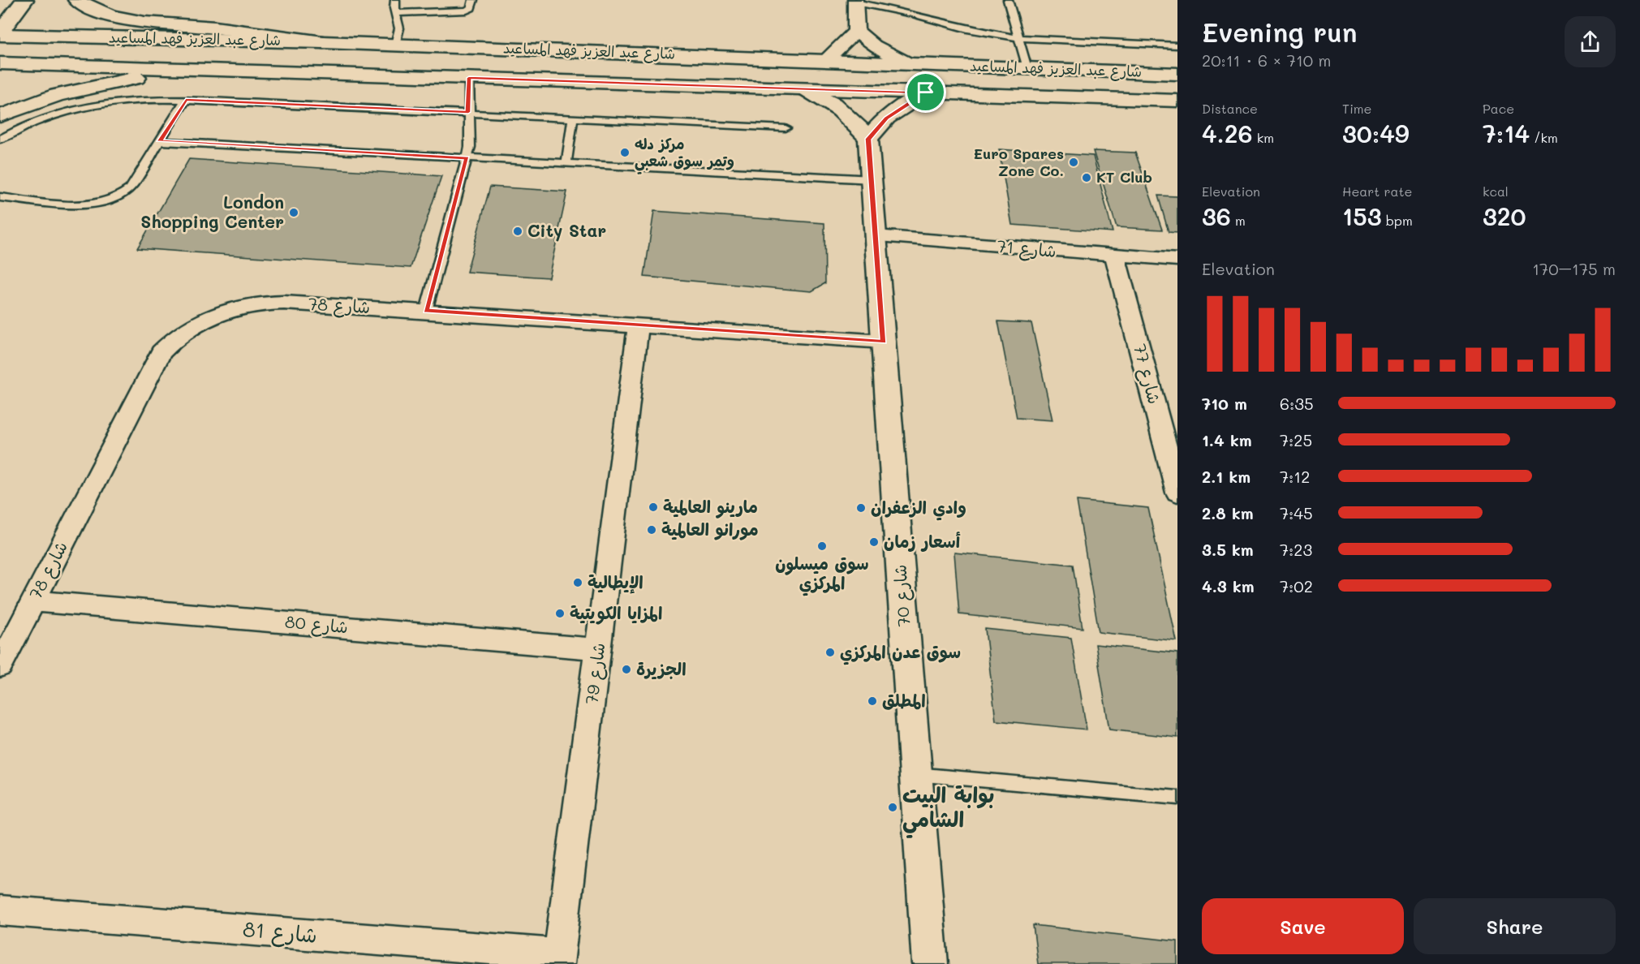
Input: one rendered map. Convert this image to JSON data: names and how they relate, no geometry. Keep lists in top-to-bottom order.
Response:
{
  "streets": {
    "main road": ["شارع عبد العزيز فهد المساعيد", "شارع 70"],
    "street": [
      "شارع 71",
      "شارع 78",
      "شارع 77",
      "شارع 80",
      "شارع 79",
      "شارع 81"
    ]
  },
  "crossings": [
    ["شارع 71", "شارع 77"],
    ["شارع 71", "شارع 70"],
    ["شارع 78", "شارع 70"],
    ["شارع 78", "شارع 80"],
    ["شارع 78", "شارع 79"],
    ["شارع 80", "شارع 79"],
    ["شارع 79", "شارع 81"]
  ],
  "places": [
    "مركز دله وتمر سوق شعبي",
    "Euro Spares Zone Co.",
    "KT Club",
    "London Shopping Center",
    "City Star",
    "مارينو العالمية",
    "وادي الزعفران",
    "مورانو العالمية",
    "أسعار زمان",
    "سوق ميسلون المركزي",
    "الإيطالية",
    "المزايا الكويتية",
    "سوق عدن المركزي",
    "الجزيرة",
    "المطلق",
    "بوابة البيت الشامي"
  ],
  "page": {
    "heading": ["Evening run", "20:11 · 6 × 710 m"],
    "stats": [
      ["Distance", "4.26 km"],
      ["Time", "30:49"],
      ["Pace", "7:14 /km"],
      ["Elevation", "36 m"],
      ["Heart rate", "153 bpm"],
      ["kcal", "320"]
    ],
    "chart": ["Elevation", "170–175 m"],
    "list": [
      {
        "name": "710 m",
        "note": "6:35"
      },
      {
        "name": "1.4 km",
        "note": "7:25"
      },
      {
        "name": "2.1 km",
        "note": "7:12"
      },
      {
        "name": "2.8 km",
        "note": "7:45"
      },
      {
        "name": "3.5 km",
        "note": "7:23"
      },
      {
        "name": "4.3 km",
        "note": "7:02"
      }
    ],
    "buttons": ["Save", "Share"]
  }
}
